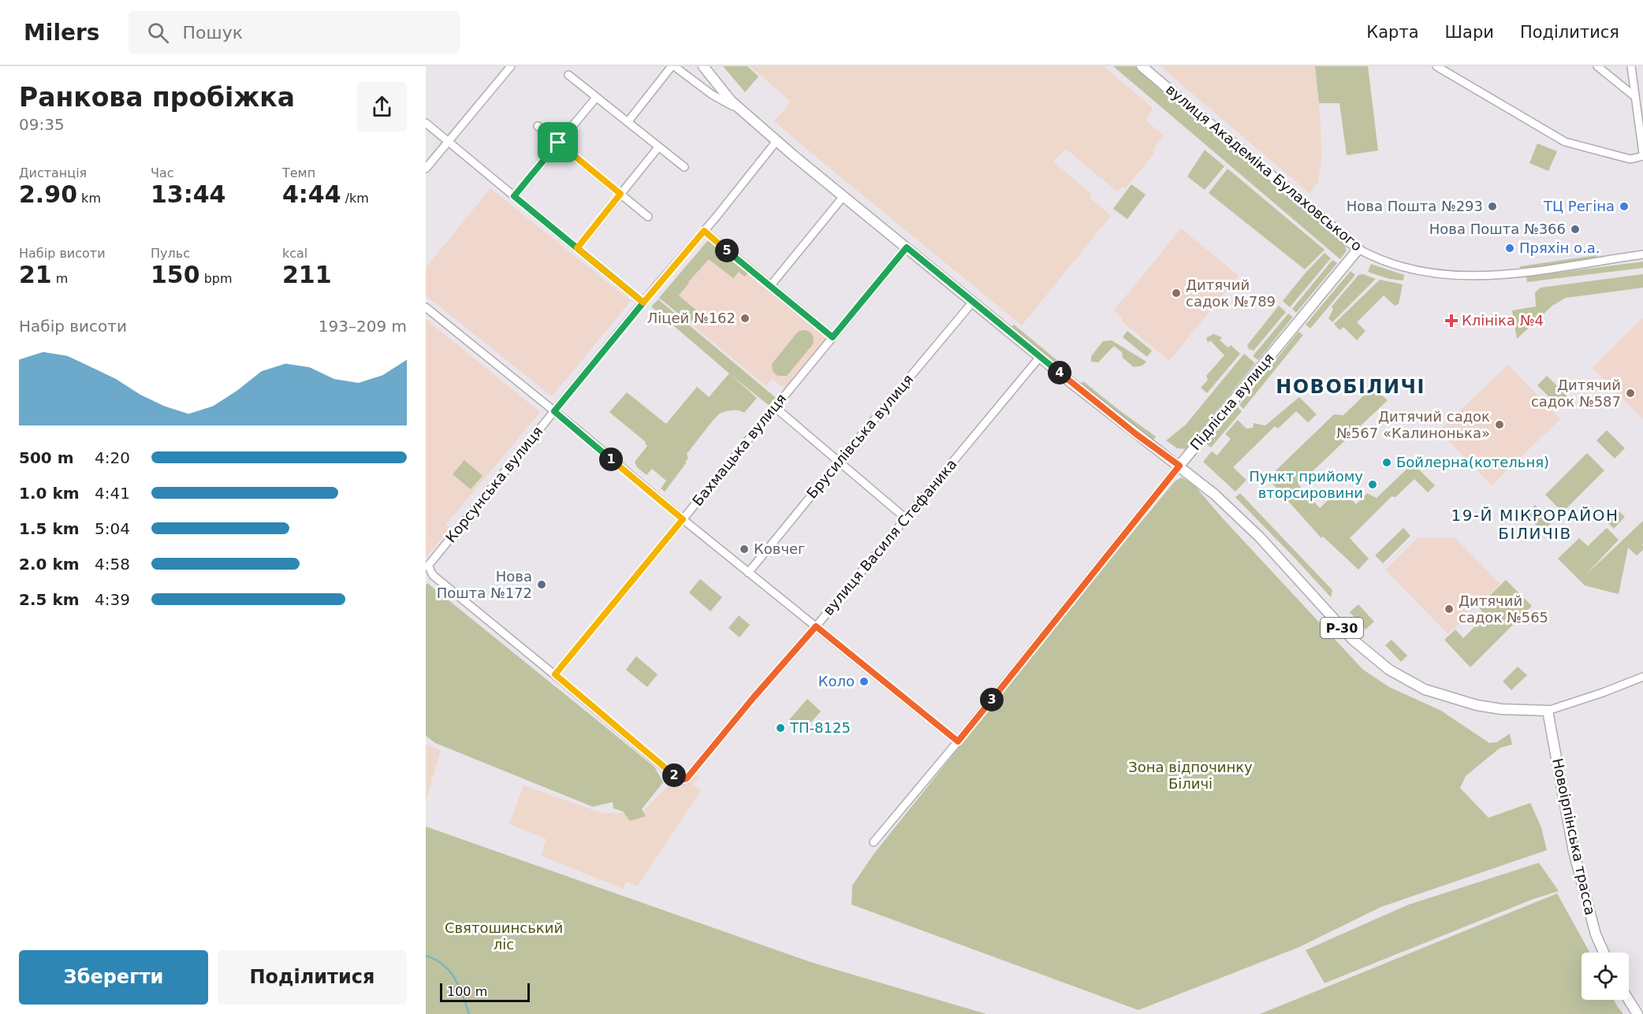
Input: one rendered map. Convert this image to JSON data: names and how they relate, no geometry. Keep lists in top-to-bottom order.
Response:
{
  "streets": {
    "main road": [
      "вулиця Академіка Булаховського",
      "Підлісна вулиця",
      "Р-30",
      "Новоірпінська трасса"
    ],
    "street": [
      "Брусилівська вулиця",
      "Бахмацька вулиця",
      "Корсунська вулиця",
      "вулиця Василя Стефаника"
    ]
  },
  "crossings": [
    ["вулиця Академіка Булаховського", "Підлісна вулиця"],
    ["Підлісна вулиця", "Р-30"],
    ["Брусилівська вулиця", "Р-30"],
    ["Бахмацька вулиця", "Корсунська вулиця"],
    ["Бахмацька вулиця", "вулиця Василя Стефаника"],
    ["Бахмацька вулиця", "Р-30"],
    ["Корсунська вулиця", "вулиця Василя Стефаника"],
    ["Корсунська вулиця", "Р-30"],
    ["вулиця Василя Стефаника", "Р-30"],
    ["Р-30", "Новоірпінська трасса"]
  ],
  "districts": ["НОВОБІЛИЧІ", "19-Й МІКРОРАЙОН БІЛИЧІВ"],
  "parks": ["Зона відпочинку Біличі", "Святошинський ліс"],
  "places": {
    "other": [
      "Нова Пошта №293",
      "ТЦ Регіна",
      "Нова Пошта №366",
      "Пряхін о.а.",
      "Дитячий садок №789",
      "Ліцей №162",
      "Дитячий садок №587",
      "Дитячий садок №567 «Калинонька»",
      "Бойлерна(котельня)",
      "Пункт прийому вторсировини",
      "Ковчег",
      "Нова Пошта №172",
      "Дитячий садок №565",
      "Коло",
      "ТП-8125"
    ],
    "health": ["Клініка №4"]
  },
  "scale_bar": "100 m",
  "page": {
    "header": "Milers",
    "search": "Пошук",
    "nav": ["Карта", "Шари", "Поділитися"],
    "heading": ["Ранкова пробіжка", "09:35"],
    "stats": [
      ["Дистанція", "2.90 km"],
      ["Час", "13:44"],
      ["Темп", "4:44 /km"],
      ["Набір висоти", "21 m"],
      ["Пульс", "150 bpm"],
      ["kcal", "211"]
    ],
    "pins": [
      "5",
      "4",
      "1",
      "3",
      "2"
    ],
    "chart": ["Набір висоти", "193–209 m"],
    "list": [
      {
        "name": "500 m",
        "note": "4:20"
      },
      {
        "name": "1.0 km",
        "note": "4:41"
      },
      {
        "name": "1.5 km",
        "note": "5:04"
      },
      {
        "name": "2.0 km",
        "note": "4:58"
      },
      {
        "name": "2.5 km",
        "note": "4:39"
      }
    ],
    "buttons": ["Зберегти", "Поділитися"],
    "scale": "100 m"
  }
}
